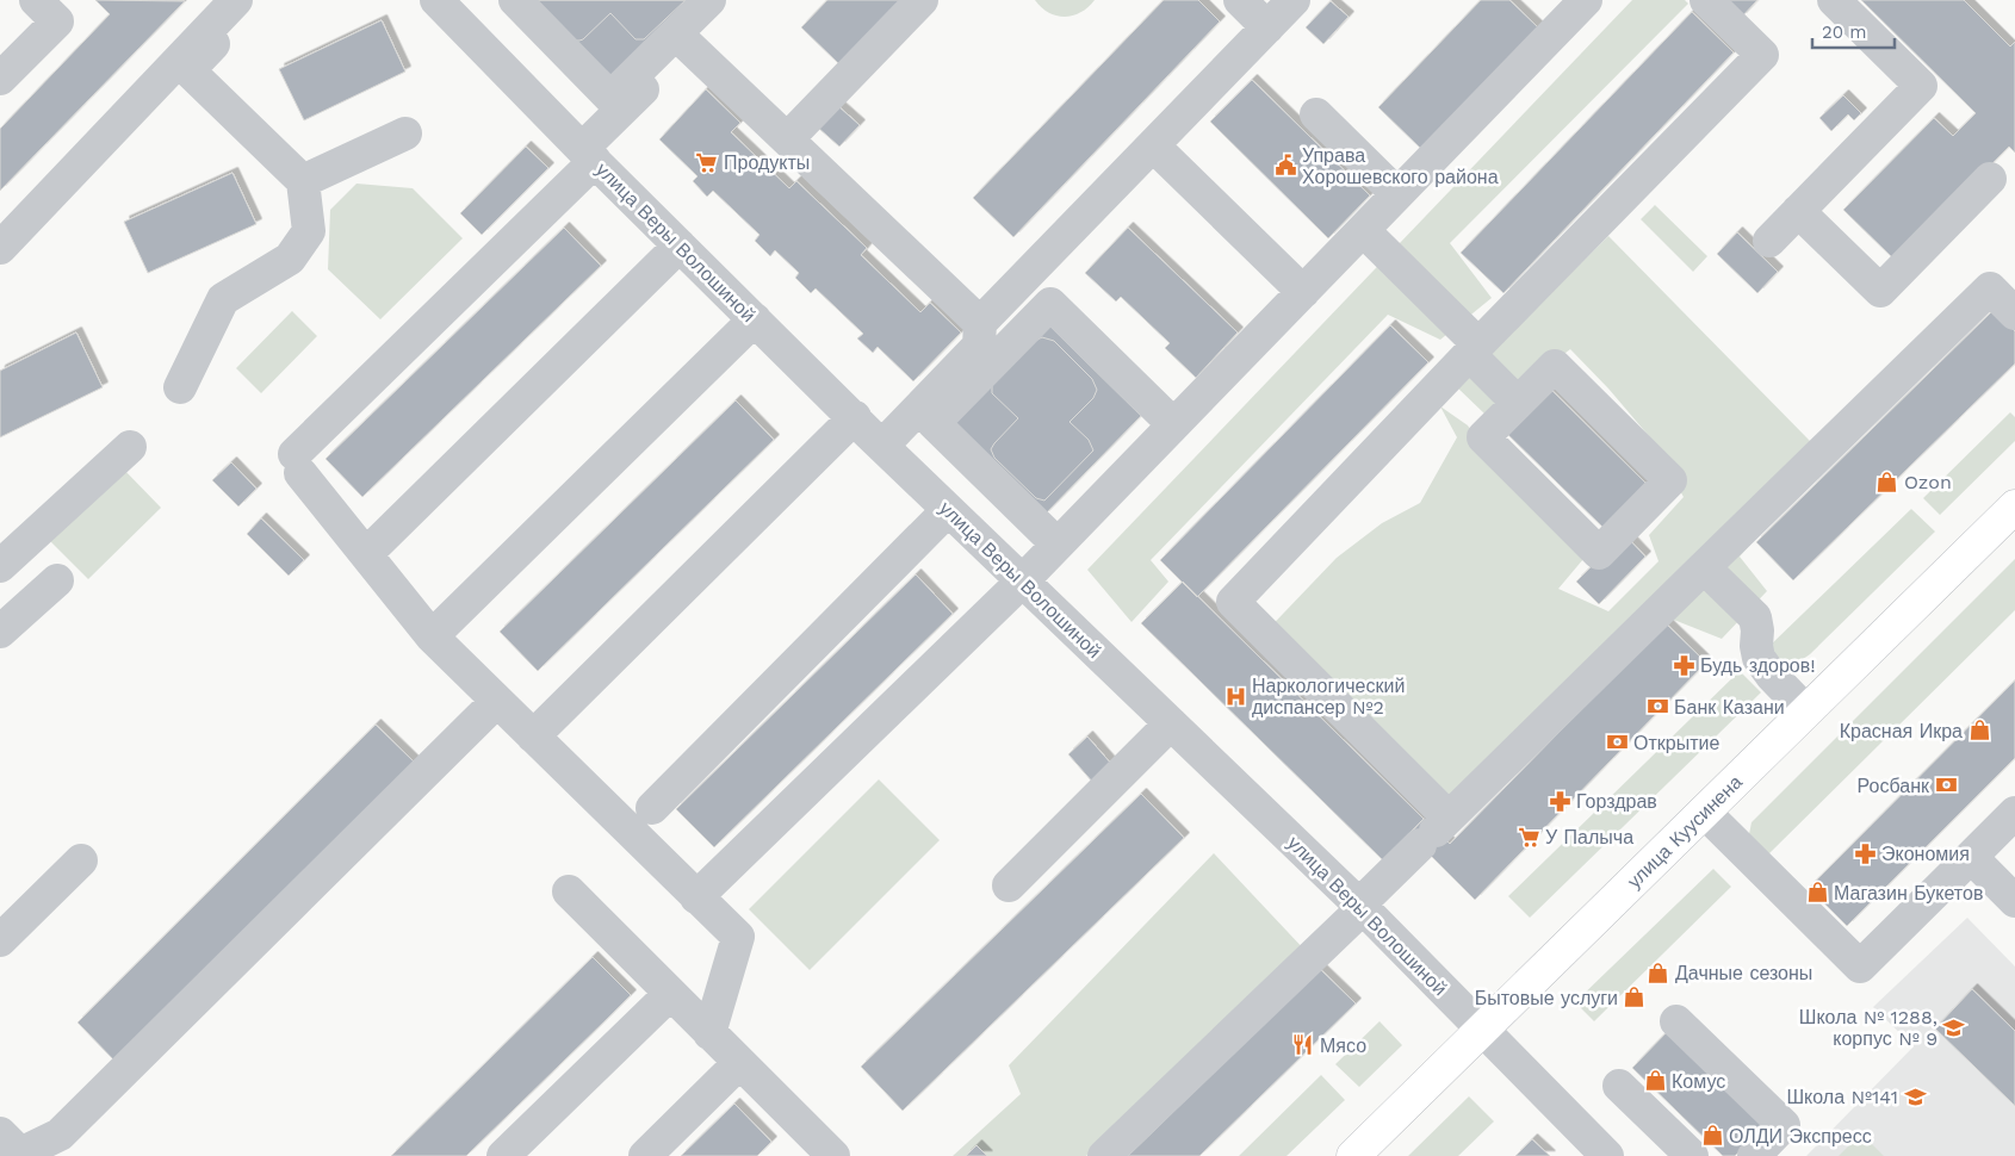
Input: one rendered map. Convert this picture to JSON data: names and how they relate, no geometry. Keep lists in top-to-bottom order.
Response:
{
  "streets": {
    "main road": ["улица Куусинена"],
    "street": ["улица Веры Волошиной"]
  },
  "crossings": [
    ["улица Веры Волошиной", "улица Куусинена"]
  ],
  "places": {
    "supermarket": ["Продукты", "У Палыча"],
    "public building": ["Управа Хорошевского района"],
    "shop": [
      "Ozon",
      "Красная Икра",
      "Магазин Букетов",
      "Дачные сезоны",
      "Бытовые услуги",
      "Комус",
      "ОЛДИ Экспресс"
    ],
    "pharmacy": ["Будь здоров!", "Горздрав", "Экономия"],
    "hospital": ["Наркологический диспансер №2"],
    "bank": ["Банк Казани", "Открытие", "Росбанк"],
    "school or university": ["Школа № 1288, корпус № 9", "Школа №141"],
    "restaurant": ["Мясо"]
  },
  "scale_bar": "20 m"
}
